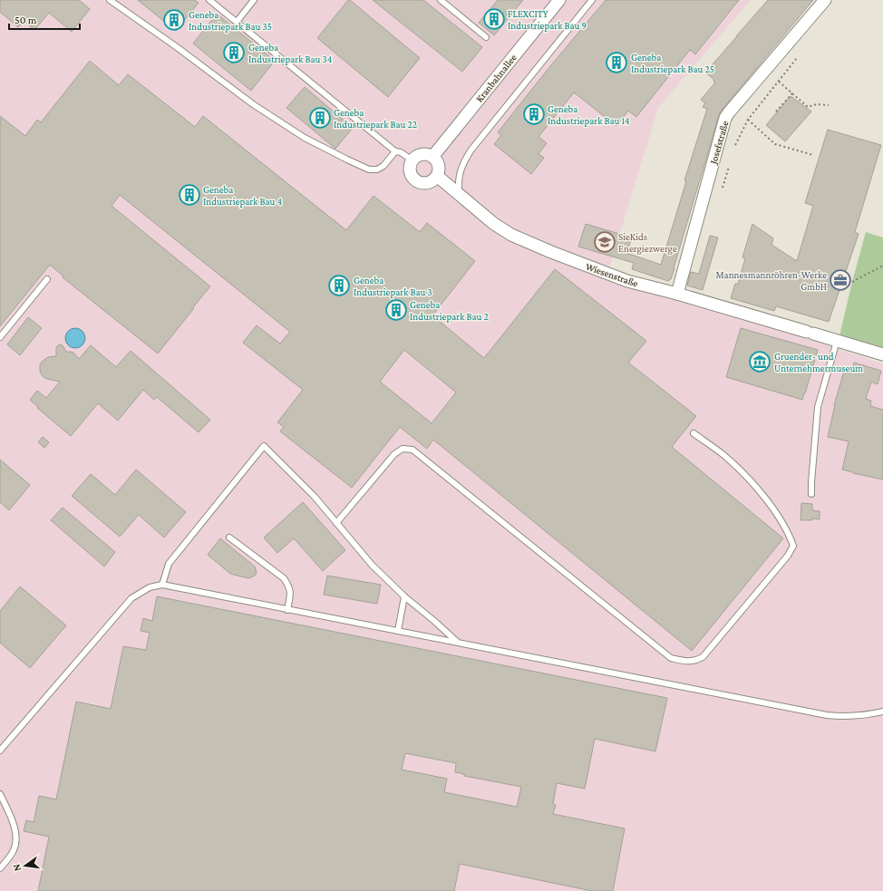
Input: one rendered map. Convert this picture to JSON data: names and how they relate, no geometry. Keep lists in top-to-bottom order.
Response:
{
  "streets": {
    "street": ["Kranbahnallee", "Josefstraße", "Wiesenstraße"]
  },
  "crossings": [
    ["Kranbahnallee", "Wiesenstraße"],
    ["Josefstraße", "Wiesenstraße"]
  ],
  "places": {
    "building": [
      "FLEXCITY Industriepark Bau 9",
      "Geneba Industriepark Bau 35",
      "Geneba Industriepark Bau 34",
      "Geneba Industriepark Bau 25",
      "Geneba Industriepark Bau 14",
      "Geneba Industriepark Bau 22",
      "Geneba Industriepark Bau 4",
      "Geneba Industriepark Bau 3",
      "Geneba Industriepark Bau 2"
    ],
    "school or university": ["SieKids Energiezwerge"],
    "office": ["Mannesmannröhren-Werke GmbH"],
    "museum": ["Gruender- und Unternehmermuseum"]
  },
  "scale_bar": "50 m",
  "north": "left"
}
